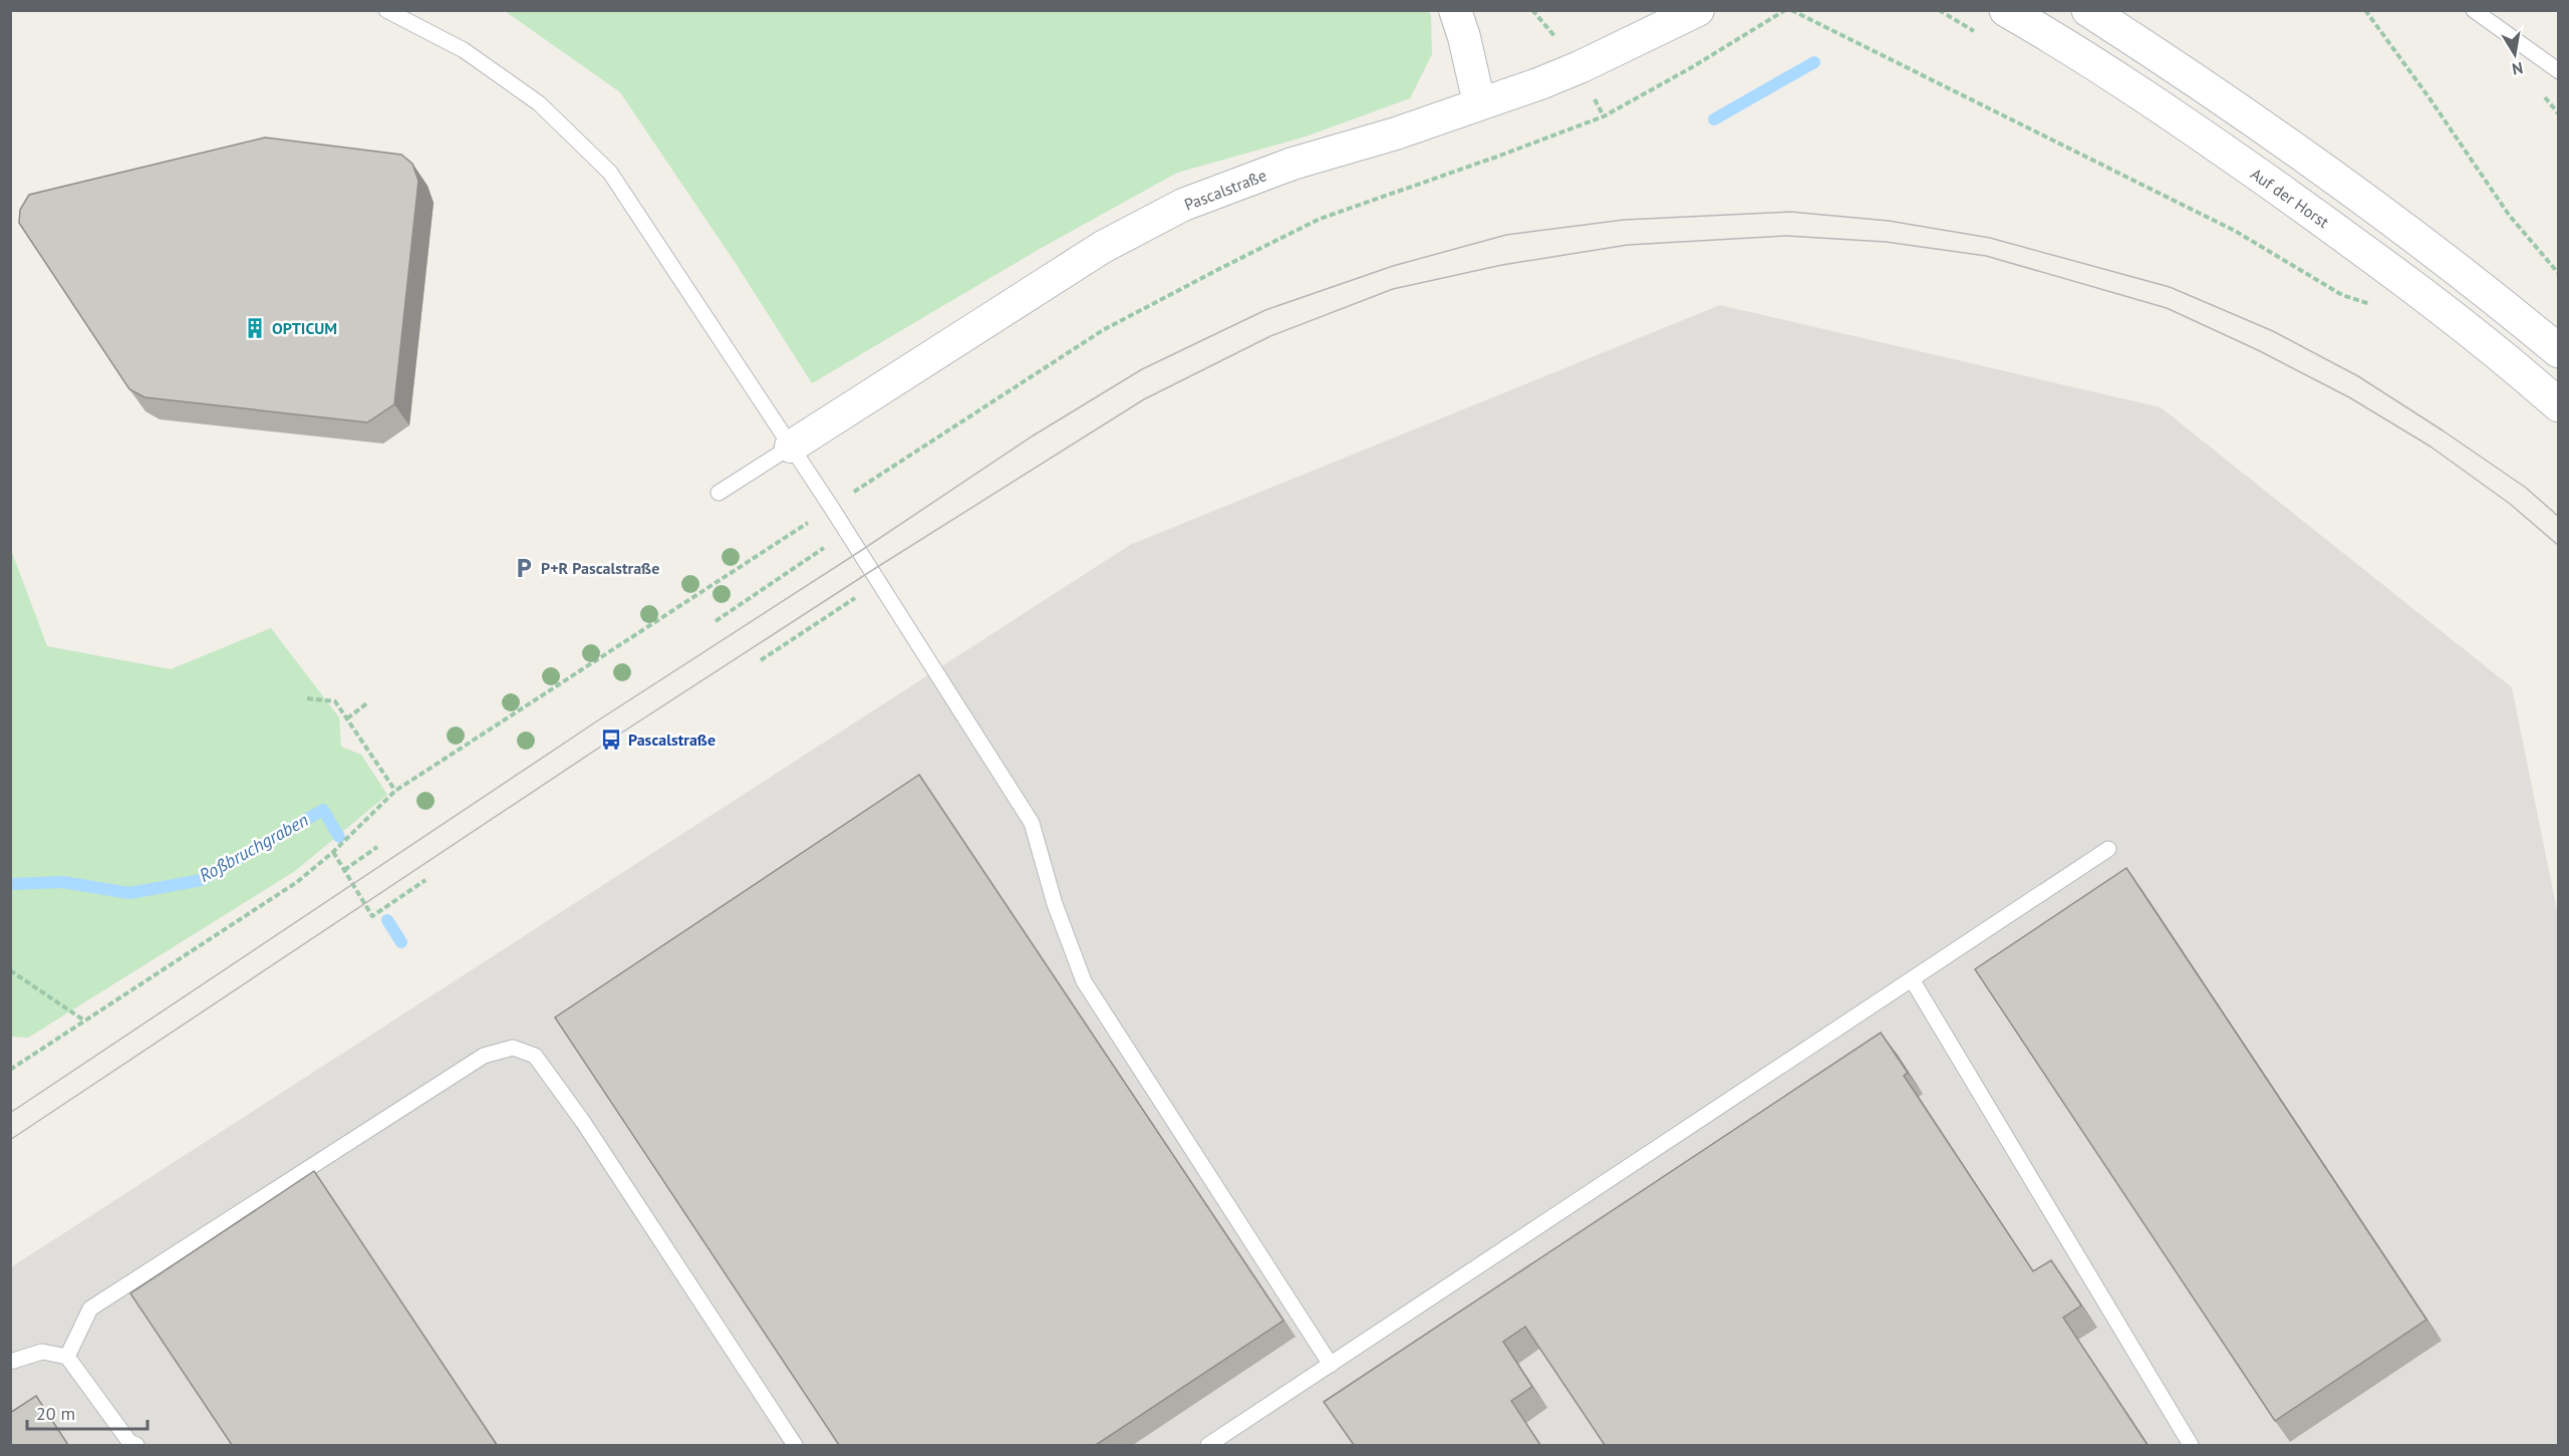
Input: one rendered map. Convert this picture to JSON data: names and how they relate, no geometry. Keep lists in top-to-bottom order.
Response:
{
  "streets": {
    "street": ["Pascalstraße", "Auf der Horst"]
  },
  "water": ["Roßbruchgraben"],
  "places": {
    "building": ["OPTICUM"],
    "parking": ["P+R Pascalstraße"],
    "bus stop": ["Pascalstraße"]
  },
  "scale_bar": "20 m",
  "north": "bottom"
}
